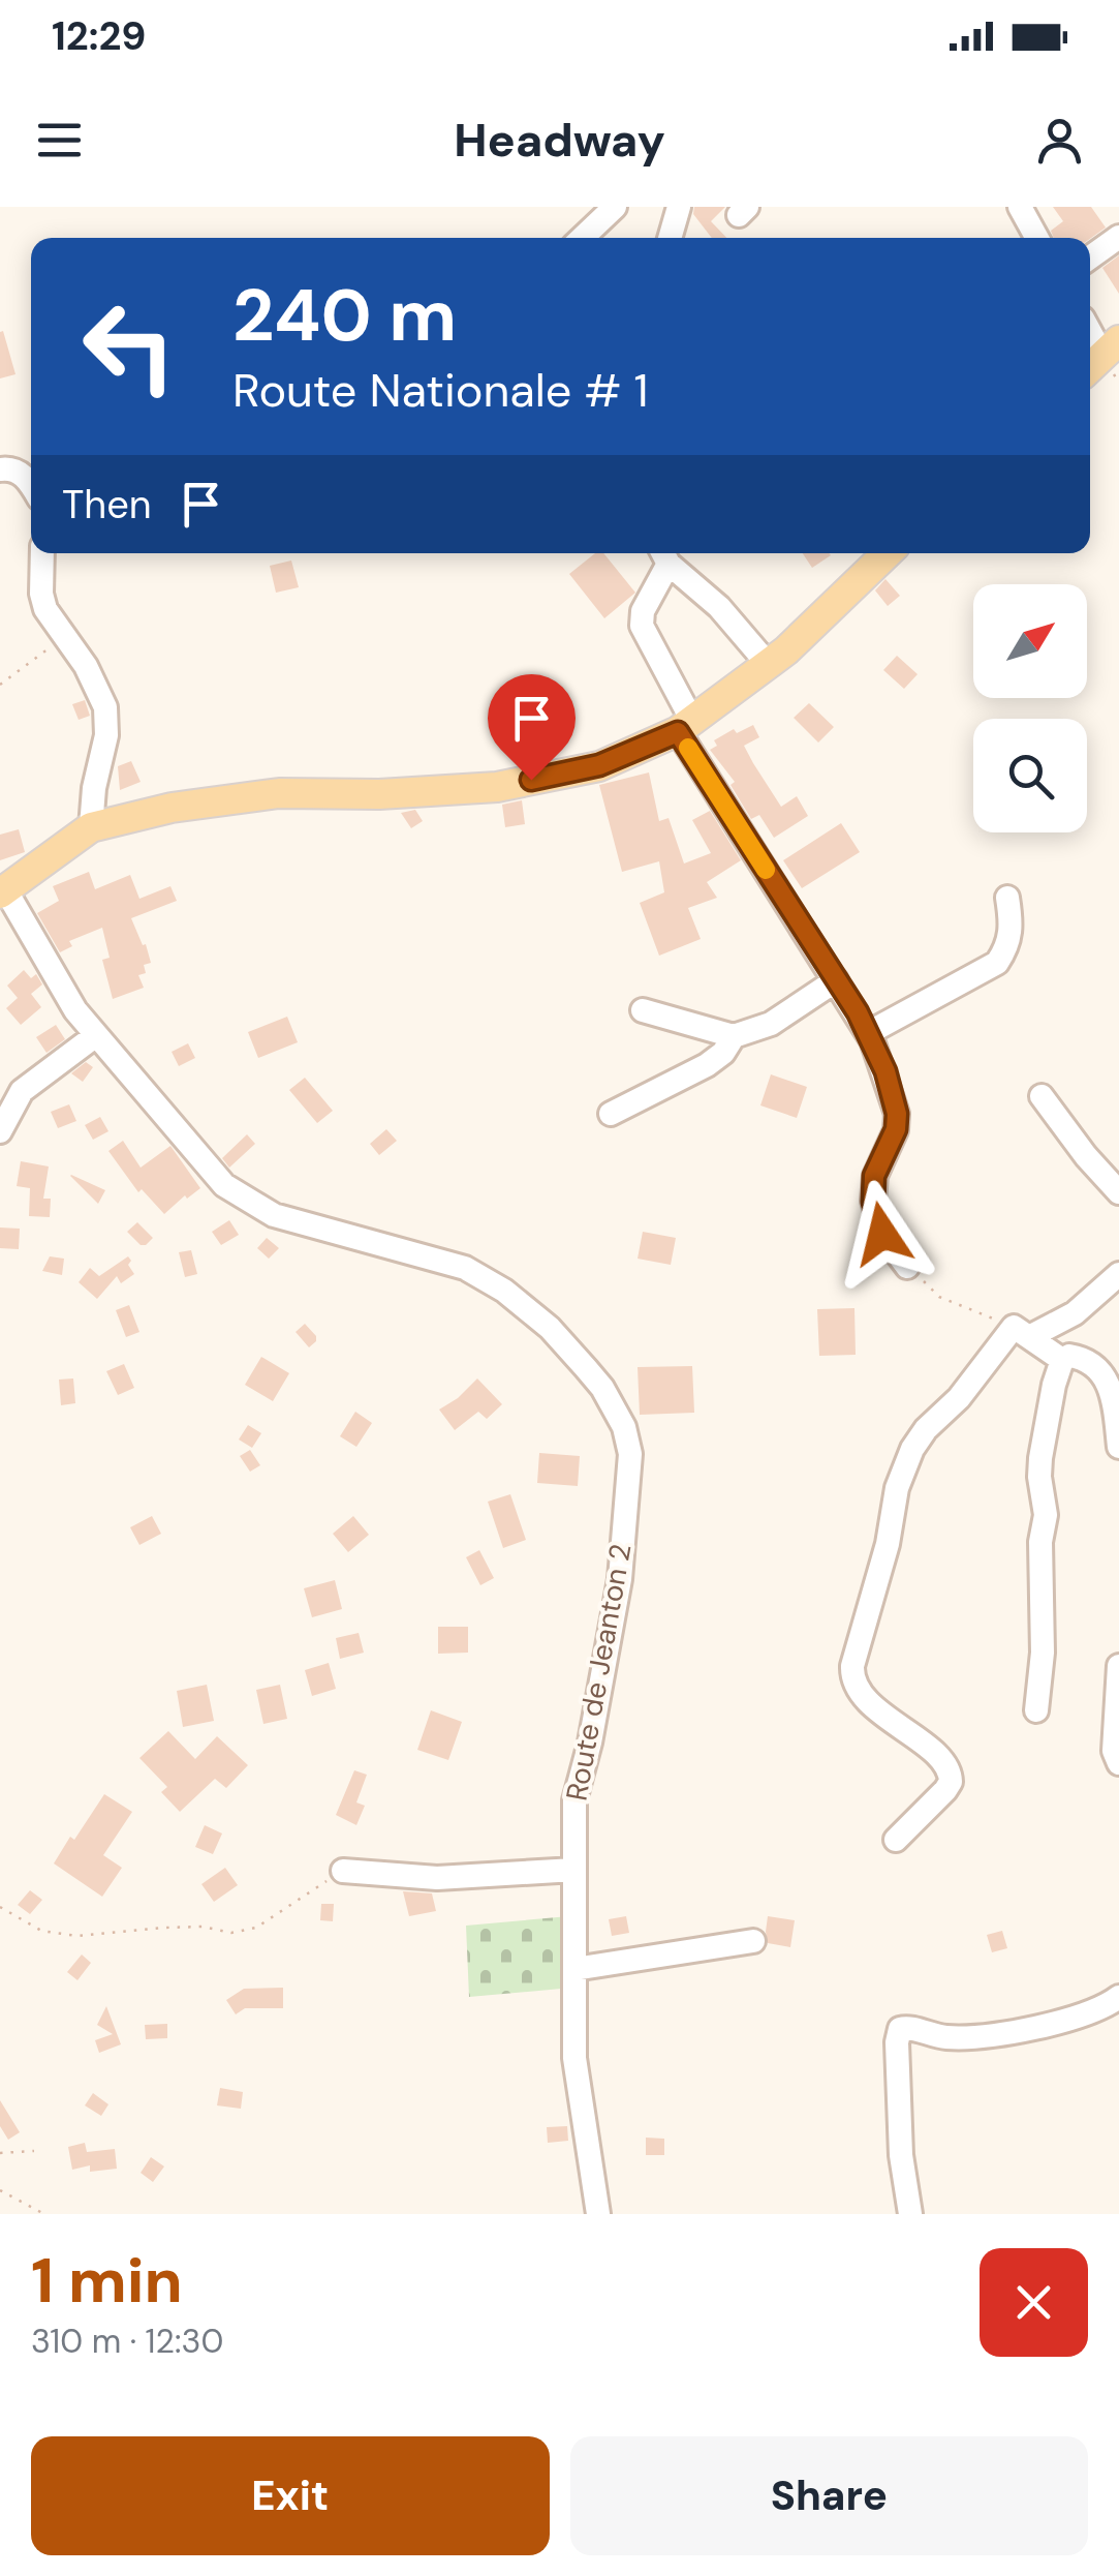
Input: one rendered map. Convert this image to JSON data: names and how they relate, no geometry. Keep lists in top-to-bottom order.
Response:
{
  "streets": {
    "street": ["Route de Jeanton 2"]
  },
  "north": "top right",
  "page": {
    "status": "12:29",
    "header": "Headway",
    "turn": ["240 m", "Route Nationale # 1"],
    "then": "Then",
    "heading": ["1 min", "310 m · 12:30"],
    "buttons": ["Exit", "Share"]
  }
}
